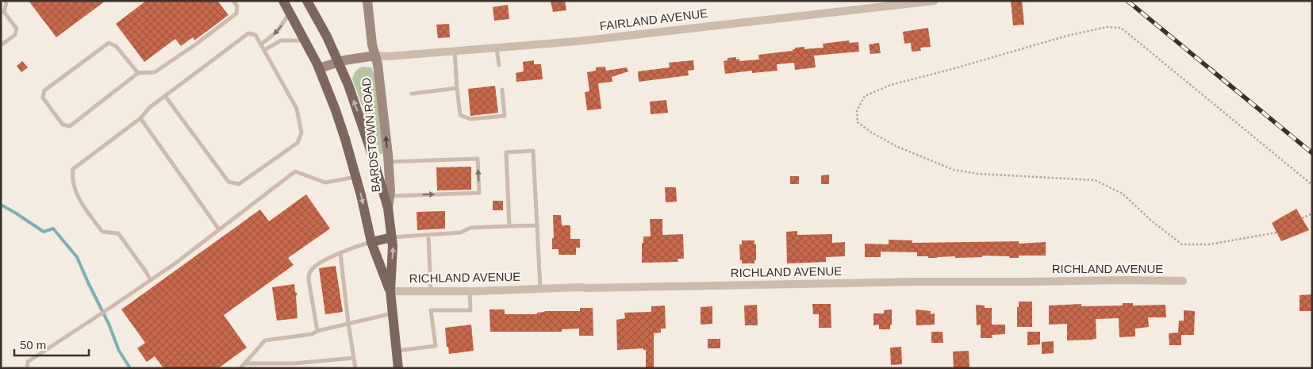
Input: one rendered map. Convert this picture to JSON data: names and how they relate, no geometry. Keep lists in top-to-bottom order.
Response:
{
  "streets": {
    "main road": ["BARDSTOWN ROAD"],
    "street": ["FAIRLAND AVENUE", "RICHLAND AVENUE"]
  },
  "crossings": [
    ["FAIRLAND AVENUE", "BARDSTOWN ROAD"],
    ["BARDSTOWN ROAD", "RICHLAND AVENUE"]
  ],
  "scale_bar": "50 m"
}
